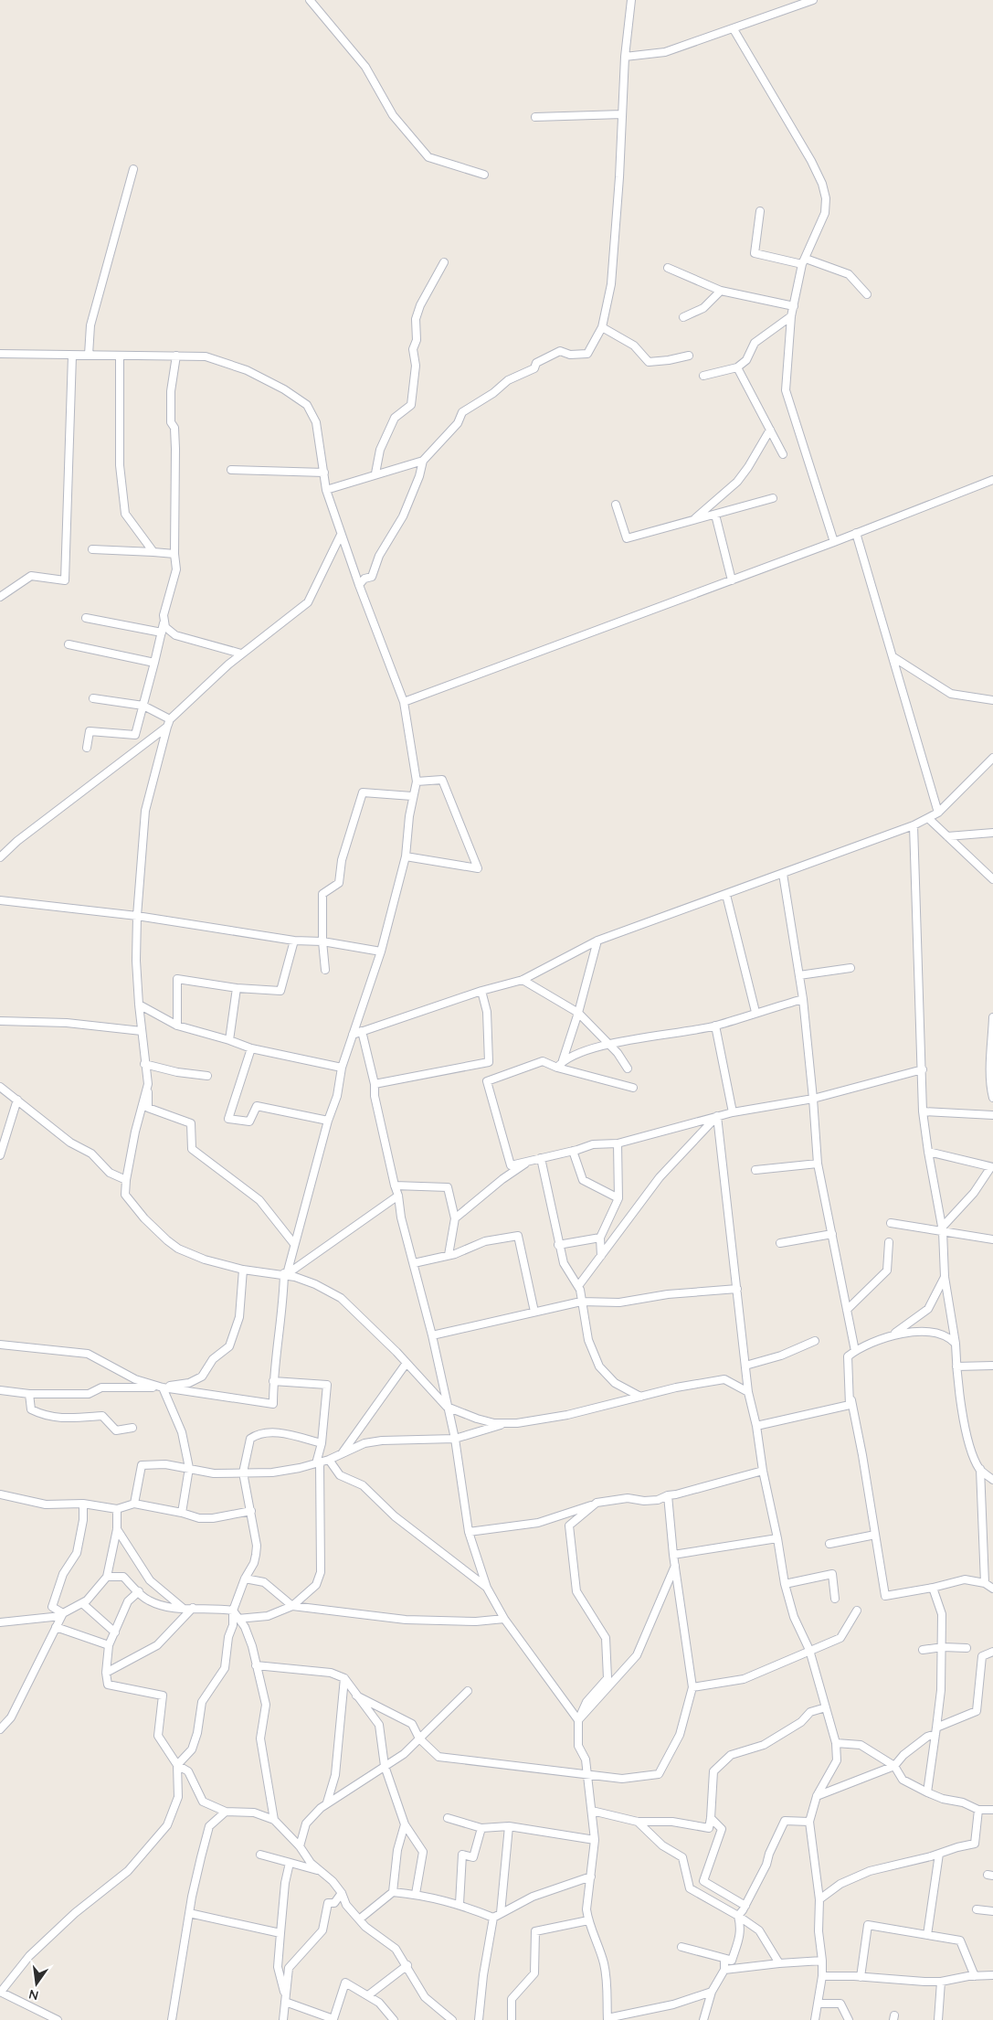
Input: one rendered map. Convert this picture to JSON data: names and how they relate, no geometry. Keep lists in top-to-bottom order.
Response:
{
  "north": "bottom"
}
